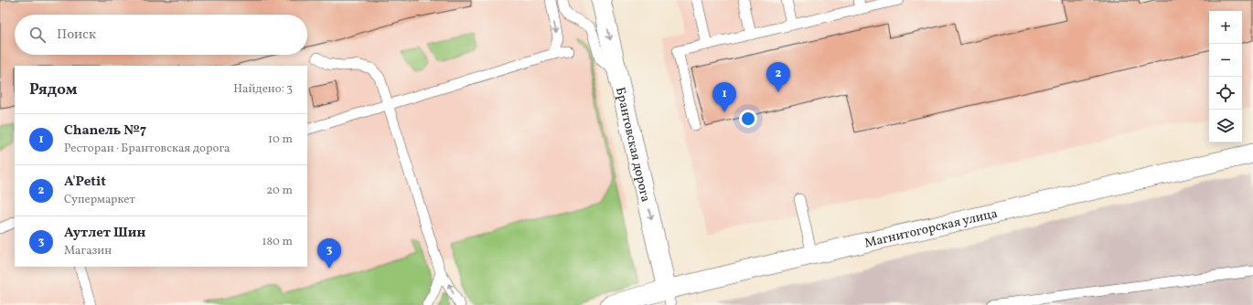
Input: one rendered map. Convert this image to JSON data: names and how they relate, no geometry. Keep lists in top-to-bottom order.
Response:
{
  "streets": {
    "street": ["Брантовская дорога", "Магнитогорская улица"]
  },
  "crossings": [
    ["Брантовская дорога", "Магнитогорская улица"]
  ],
  "one_way": ["Брантовская дорога"],
  "page": {
    "map_buttons": ["+", "−"],
    "search": "Поиск",
    "pins": ["2", "1", "3"],
    "heading": ["Рядом", "Найдено: 3"],
    "list": [
      {
        "mark": "1",
        "name": "Chaneль №7",
        "note": "Ресторан · Брантовская дорога",
        "value": "10 m"
      },
      {
        "mark": "2",
        "name": "A'Petit",
        "note": "Супермаркет",
        "value": "20 m"
      },
      {
        "mark": "3",
        "name": "Аутлет Шин",
        "note": "Магазин",
        "value": "180 m"
      }
    ]
  }
}
